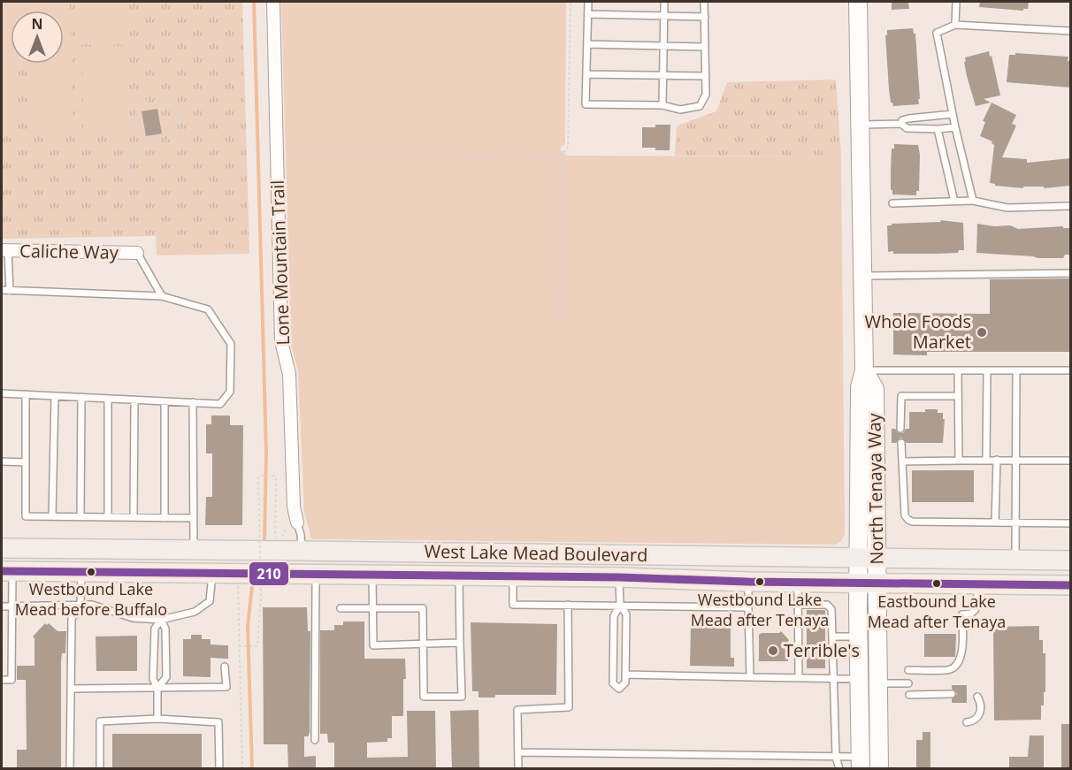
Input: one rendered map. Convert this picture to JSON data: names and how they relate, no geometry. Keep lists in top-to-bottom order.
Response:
{
  "streets": {
    "main road": ["North Tenaya Way", "West Lake Mead Boulevard"],
    "street": ["Caliche Way", "Lone Mountain Trail"]
  },
  "crossings": [
    ["North Tenaya Way", "West Lake Mead Boulevard"]
  ],
  "places": [
    "Whole Foods Market",
    "Westbound Lake Mead before Buffalo",
    "Westbound Lake Mead after Tenaya",
    "Eastbound Lake Mead after Tenaya",
    "Terrible's"
  ],
  "lines": ["transit line 210"],
  "north": "top"
}
